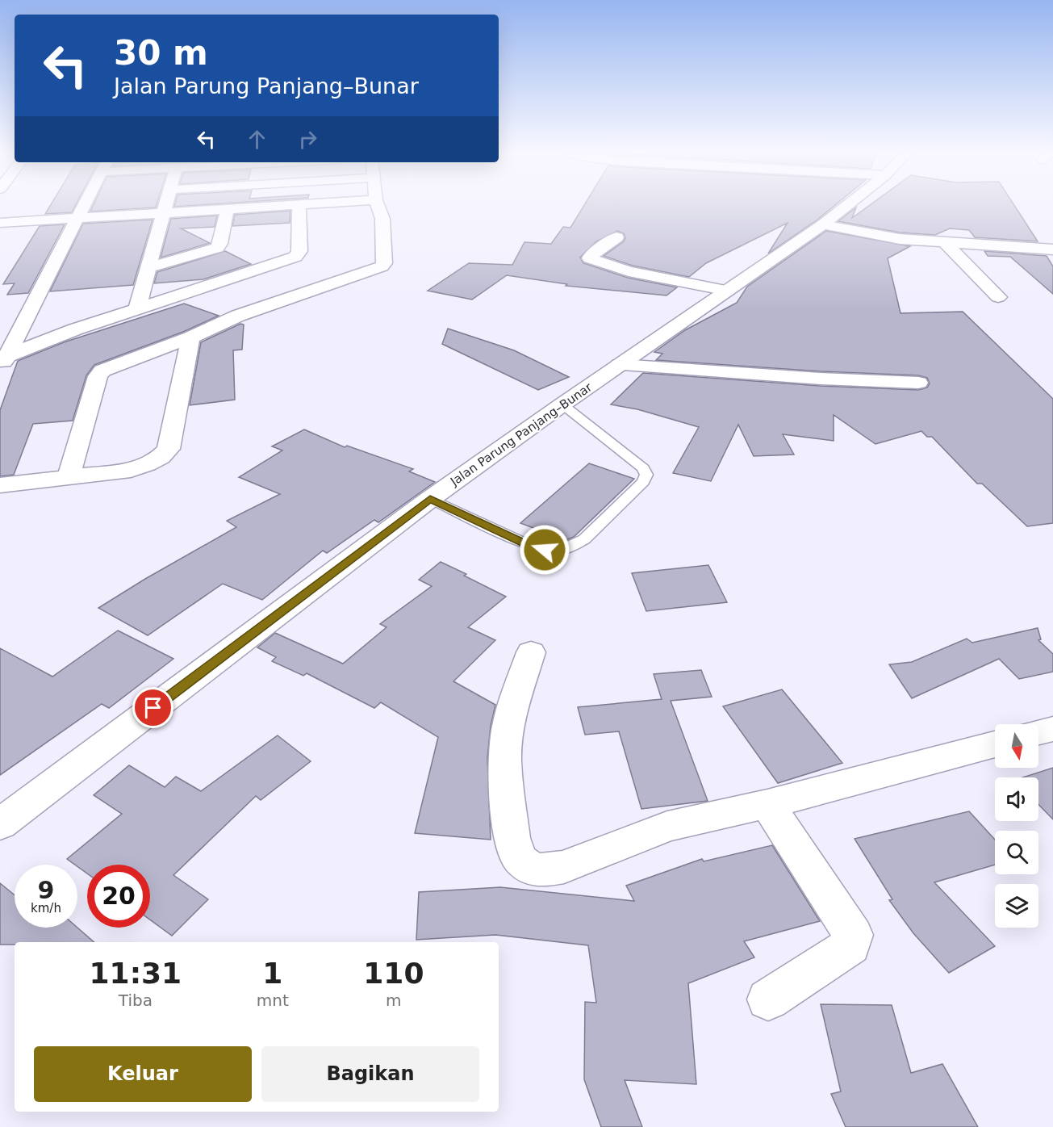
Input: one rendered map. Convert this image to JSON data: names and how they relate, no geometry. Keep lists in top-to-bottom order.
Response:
{
  "streets": {
    "street": ["Jalan Parung Panjang–Bunar"]
  },
  "north": "bottom",
  "page": {
    "turn": ["30 m", "Jalan Parung Panjang–Bunar"],
    "speed": "9 km/h",
    "limit": "20",
    "eta": [
      "11:31",
      "Tiba",
      "1",
      "mnt",
      "110",
      "m"
    ],
    "buttons": ["Keluar", "Bagikan"]
  }
}
